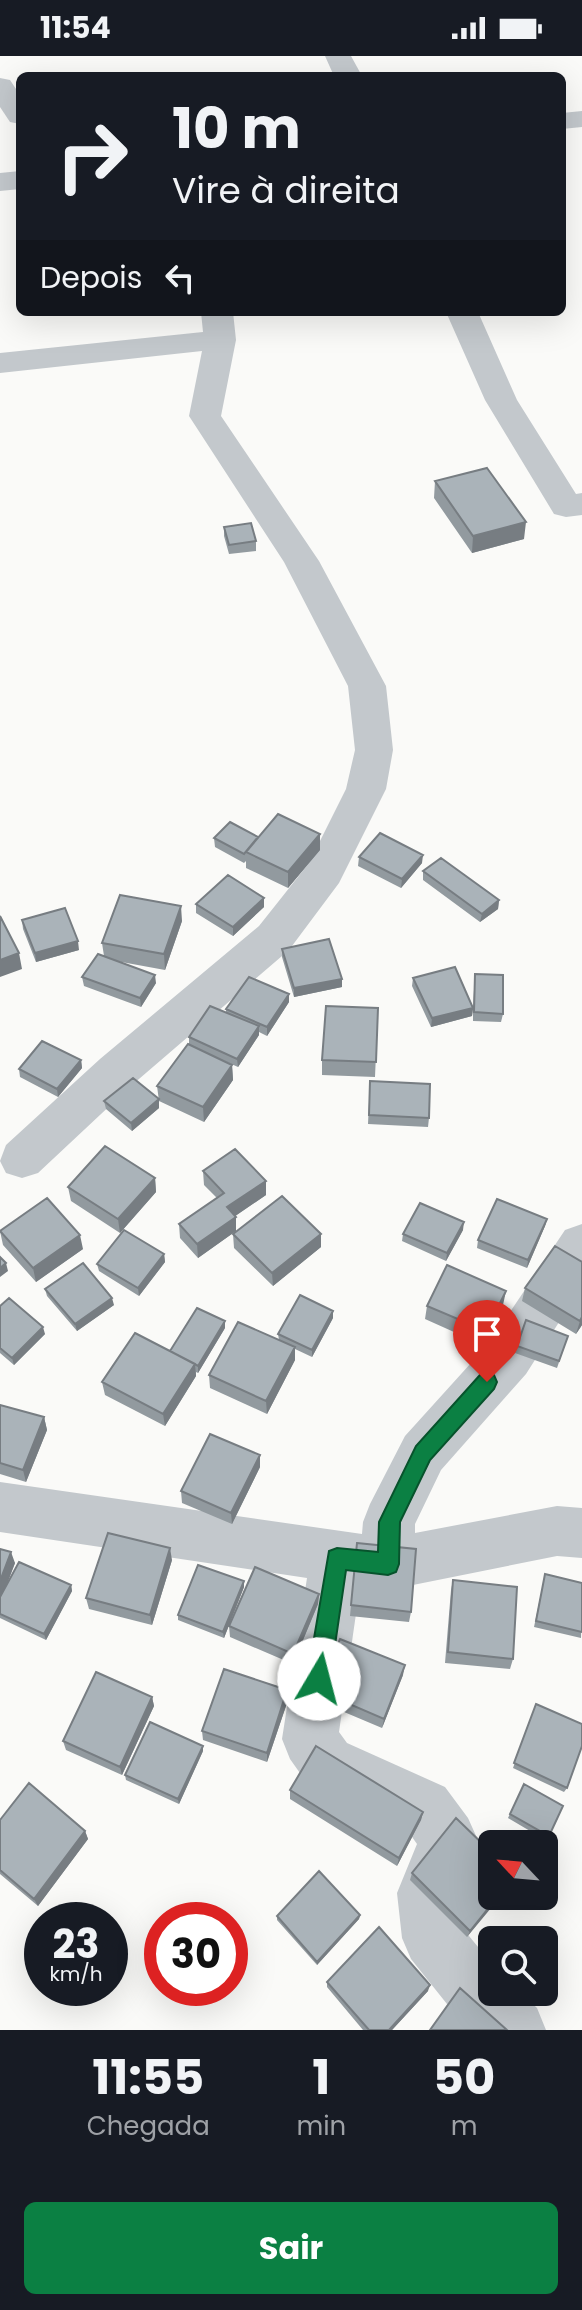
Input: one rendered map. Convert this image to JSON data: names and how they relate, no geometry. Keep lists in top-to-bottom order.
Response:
{
  "north": "top left",
  "page": {
    "status": "11:54",
    "turn": ["10 m", "Vire à direita"],
    "then": "Depois",
    "speed": "23 km/h",
    "limit": "30",
    "eta": [
      "11:55",
      "Chegada",
      "1",
      "min",
      "50",
      "m"
    ],
    "buttons": "Sair"
  }
}
